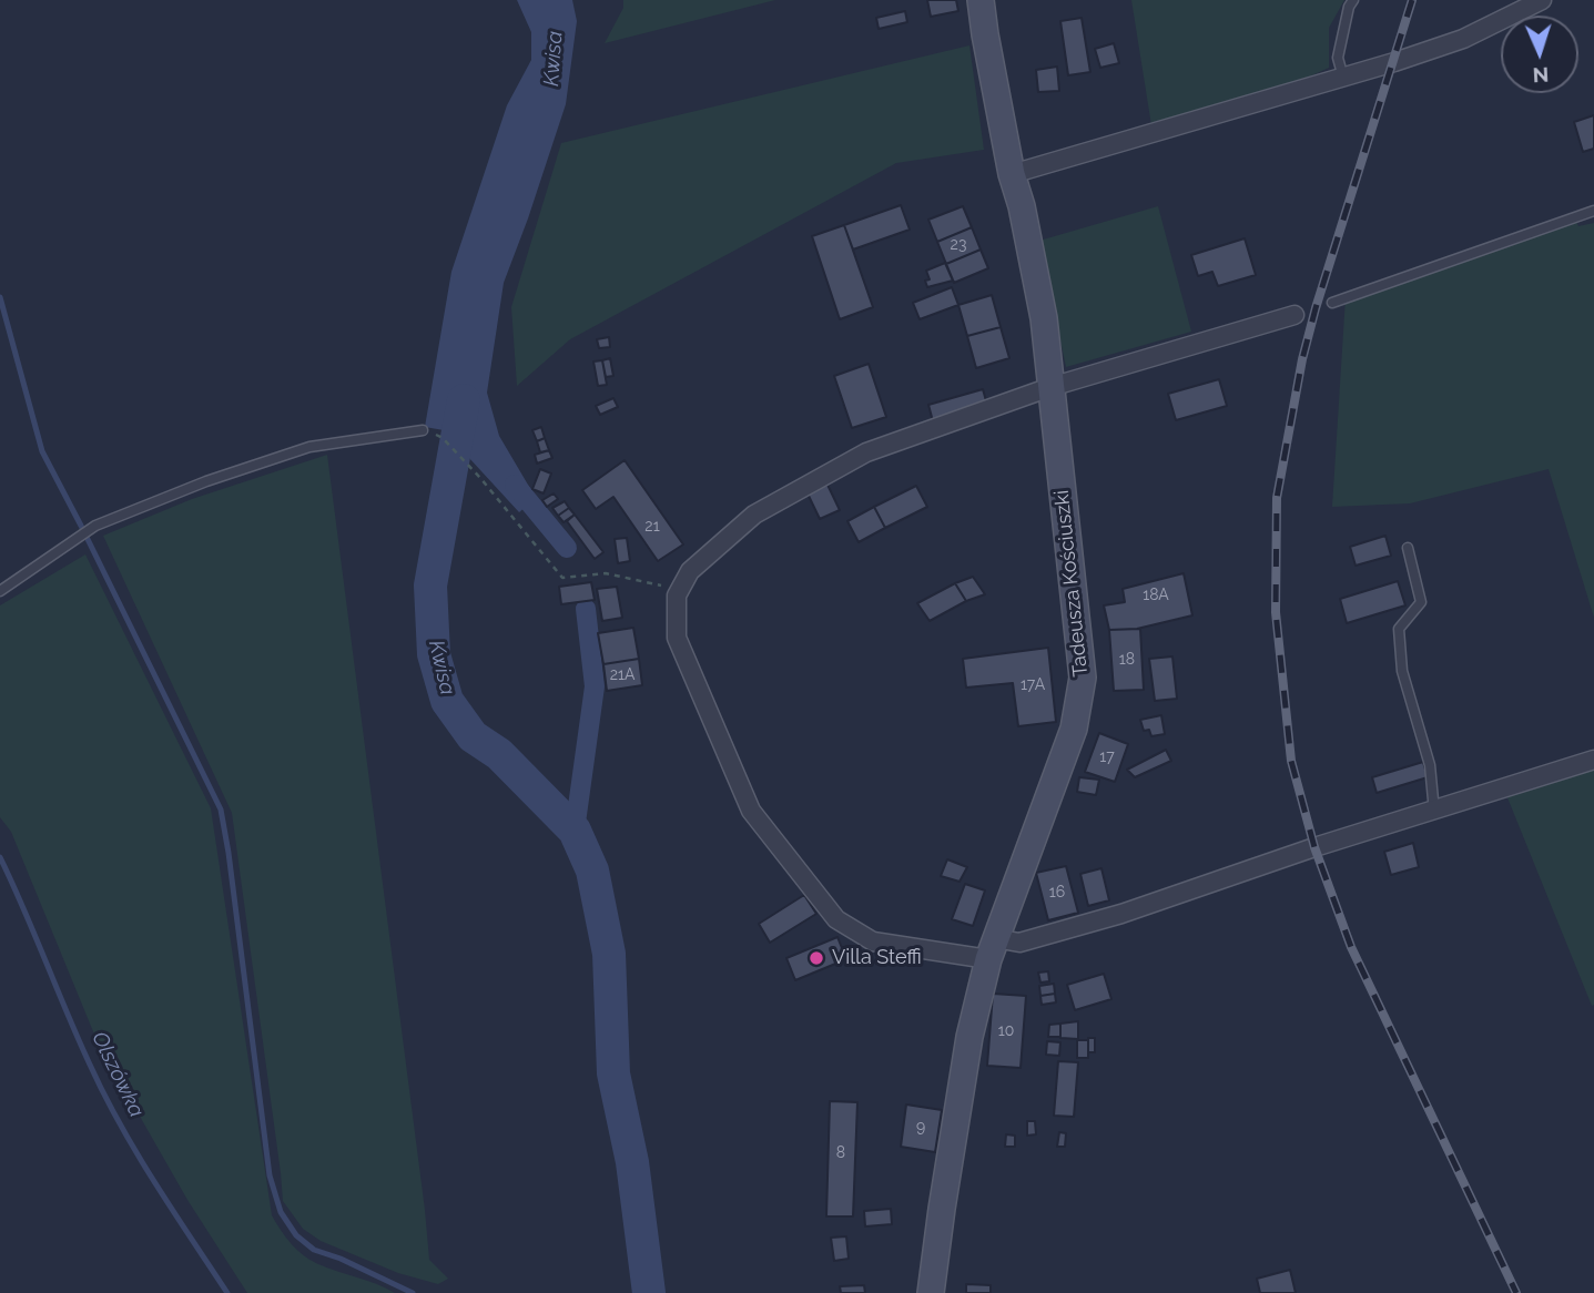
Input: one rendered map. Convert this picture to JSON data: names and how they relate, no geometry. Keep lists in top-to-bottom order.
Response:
{
  "streets": {
    "main road": ["Tadeusza Kościuszki"]
  },
  "water": ["Kwisa", "Olszówka"],
  "places": ["Villa Steffi"],
  "house_numbers": [
    "23",
    "21",
    "18A",
    "18",
    "21A",
    "17A",
    "17",
    "16",
    "10",
    "9",
    "8"
  ],
  "north": "bottom"
}
